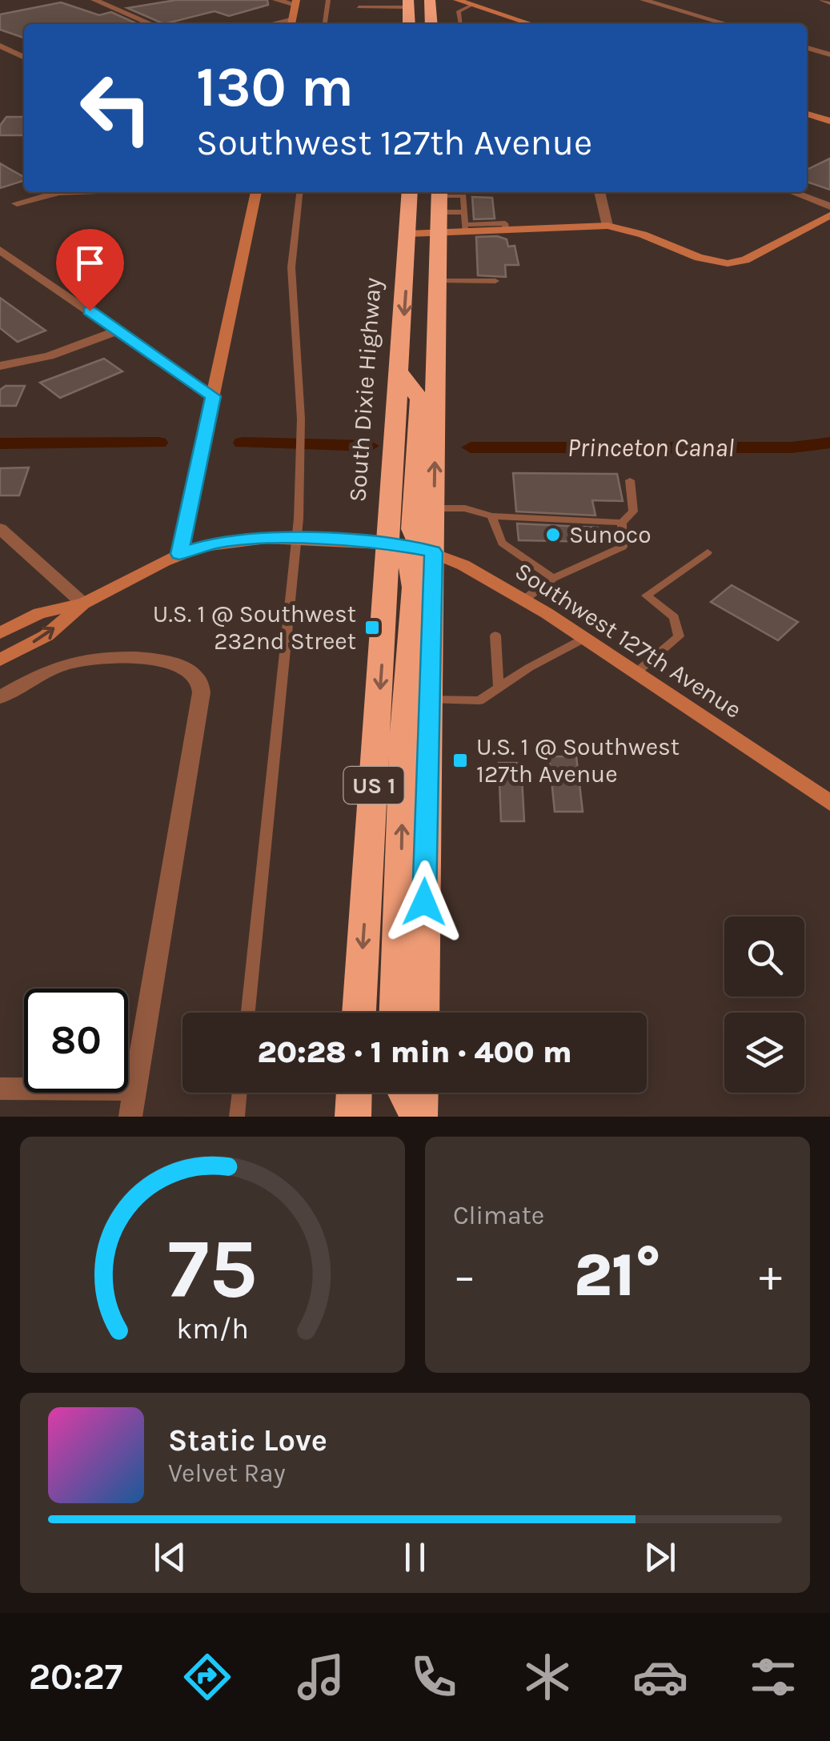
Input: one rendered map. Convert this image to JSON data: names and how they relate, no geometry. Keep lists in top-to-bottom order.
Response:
{
  "streets": {
    "highway": ["South Dixie Highway", "US 1"],
    "street": ["Southwest 127th Avenue"]
  },
  "crossings": [
    ["South Dixie Highway", "Southwest 127th Avenue"],
    ["Southwest 127th Avenue", "US 1"]
  ],
  "water": ["Princeton Canal"],
  "places": {
    "other": ["Sunoco"],
    "transit": ["U.S. 1 @ Southwest 232nd Street", "U.S. 1 @ Southwest 127th Avenue"]
  },
  "page": {
    "turn": ["130 m", "Southwest 127th Avenue"],
    "limit": "80",
    "trip": "20:28 · 1 min · 400 m",
    "tile": "Climate",
    "heat": ["−", "21°", "+"],
    "song": ["Static Love", "Velvet Ray"],
    "tabs": "20:27",
    "gauge": ["75", "km/h"]
  }
}
